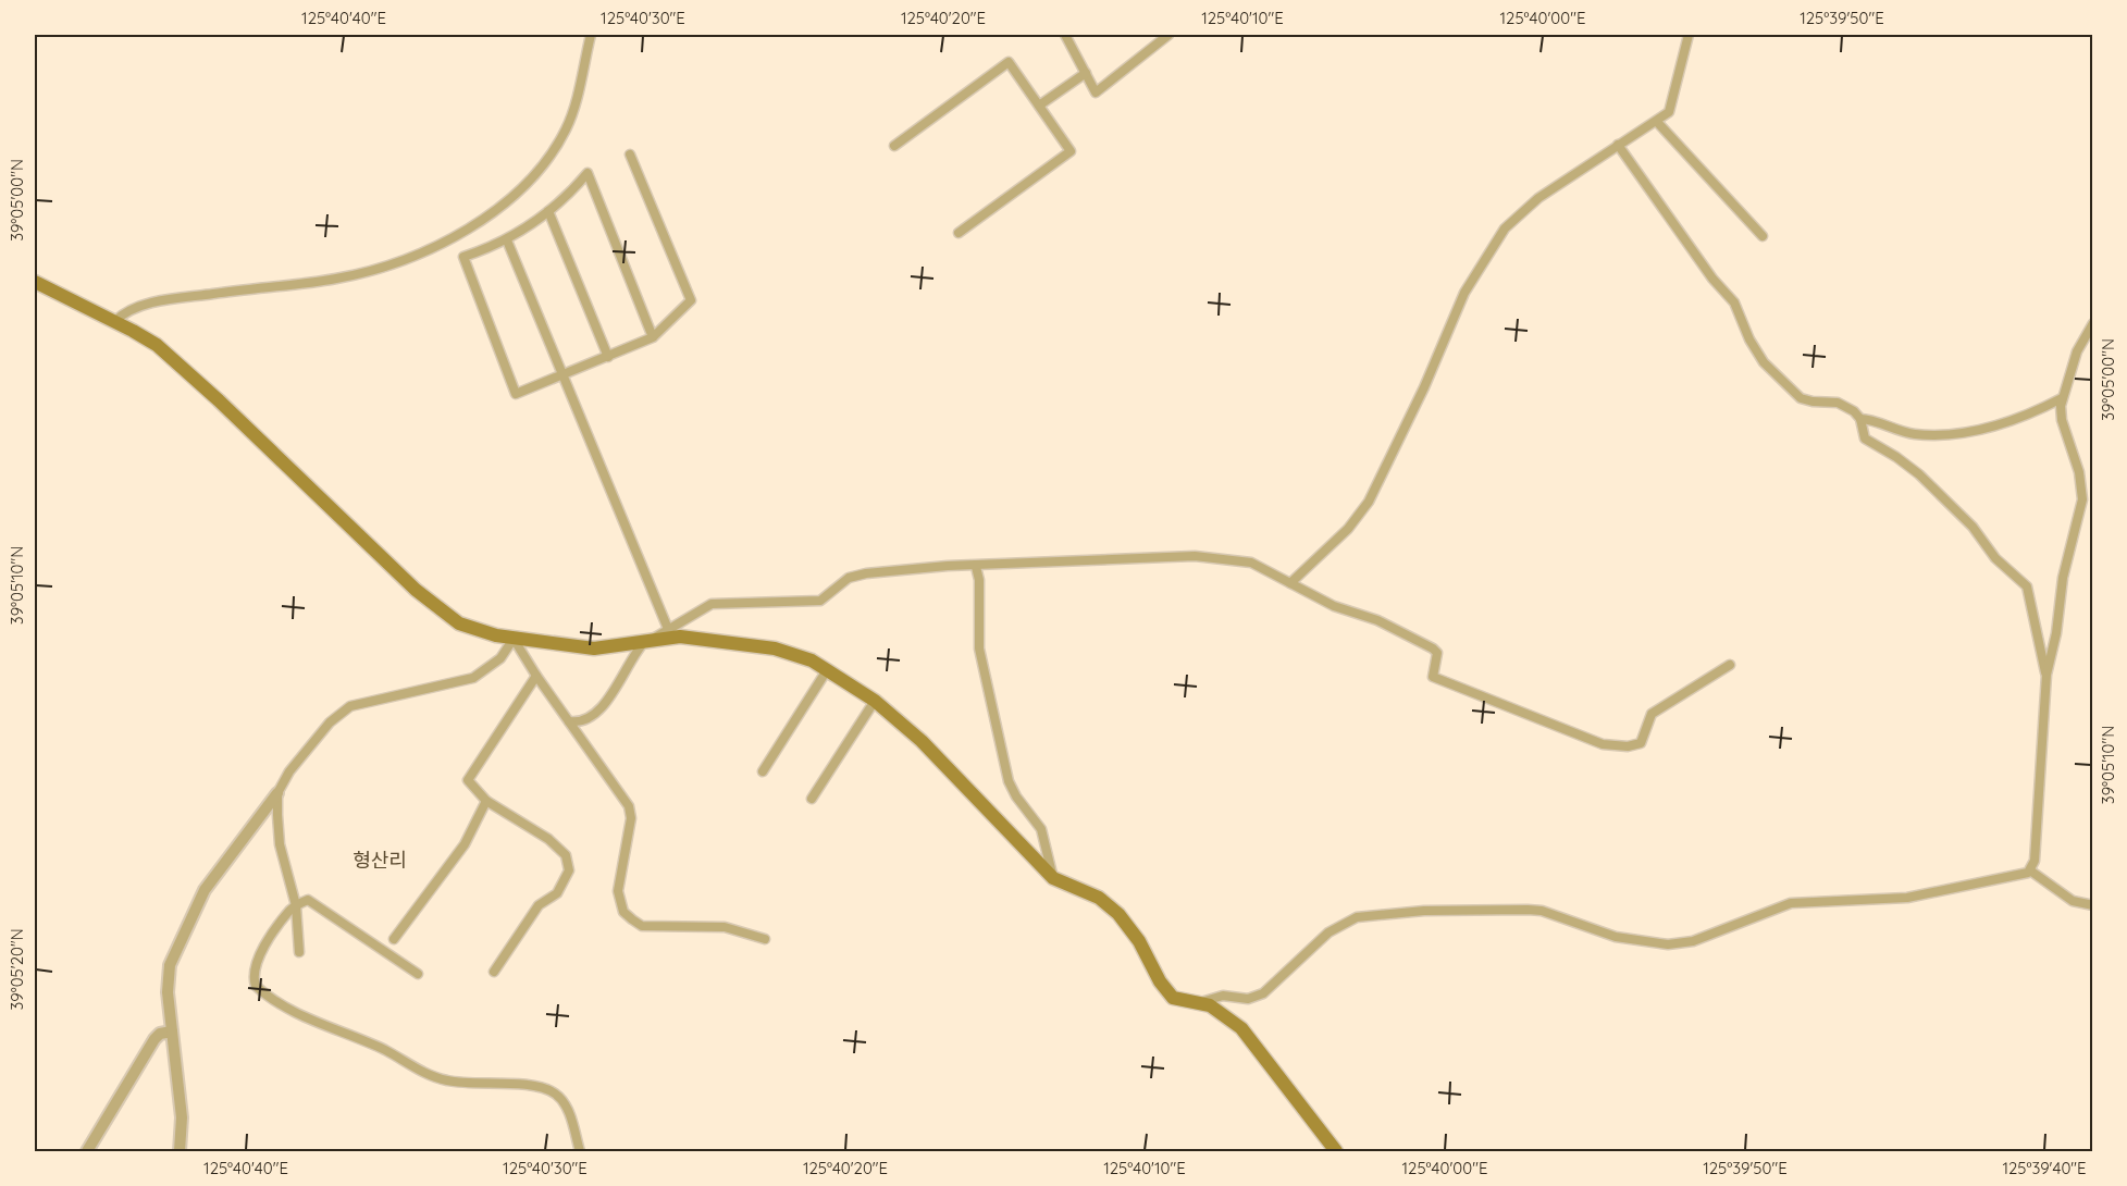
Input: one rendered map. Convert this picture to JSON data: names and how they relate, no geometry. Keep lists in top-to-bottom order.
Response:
{
  "districts": ["형산리"],
  "coordinates": [
    "125°40'40\"E",
    "125°40'30\"E",
    "125°40'20\"E",
    "125°40'10\"E",
    "125°40'00\"E",
    "125°39'50\"E",
    "39°05'00\"N",
    "39°05'10\"N",
    "39°05'20\"N",
    "125°39'40\"E"
  ]
}
